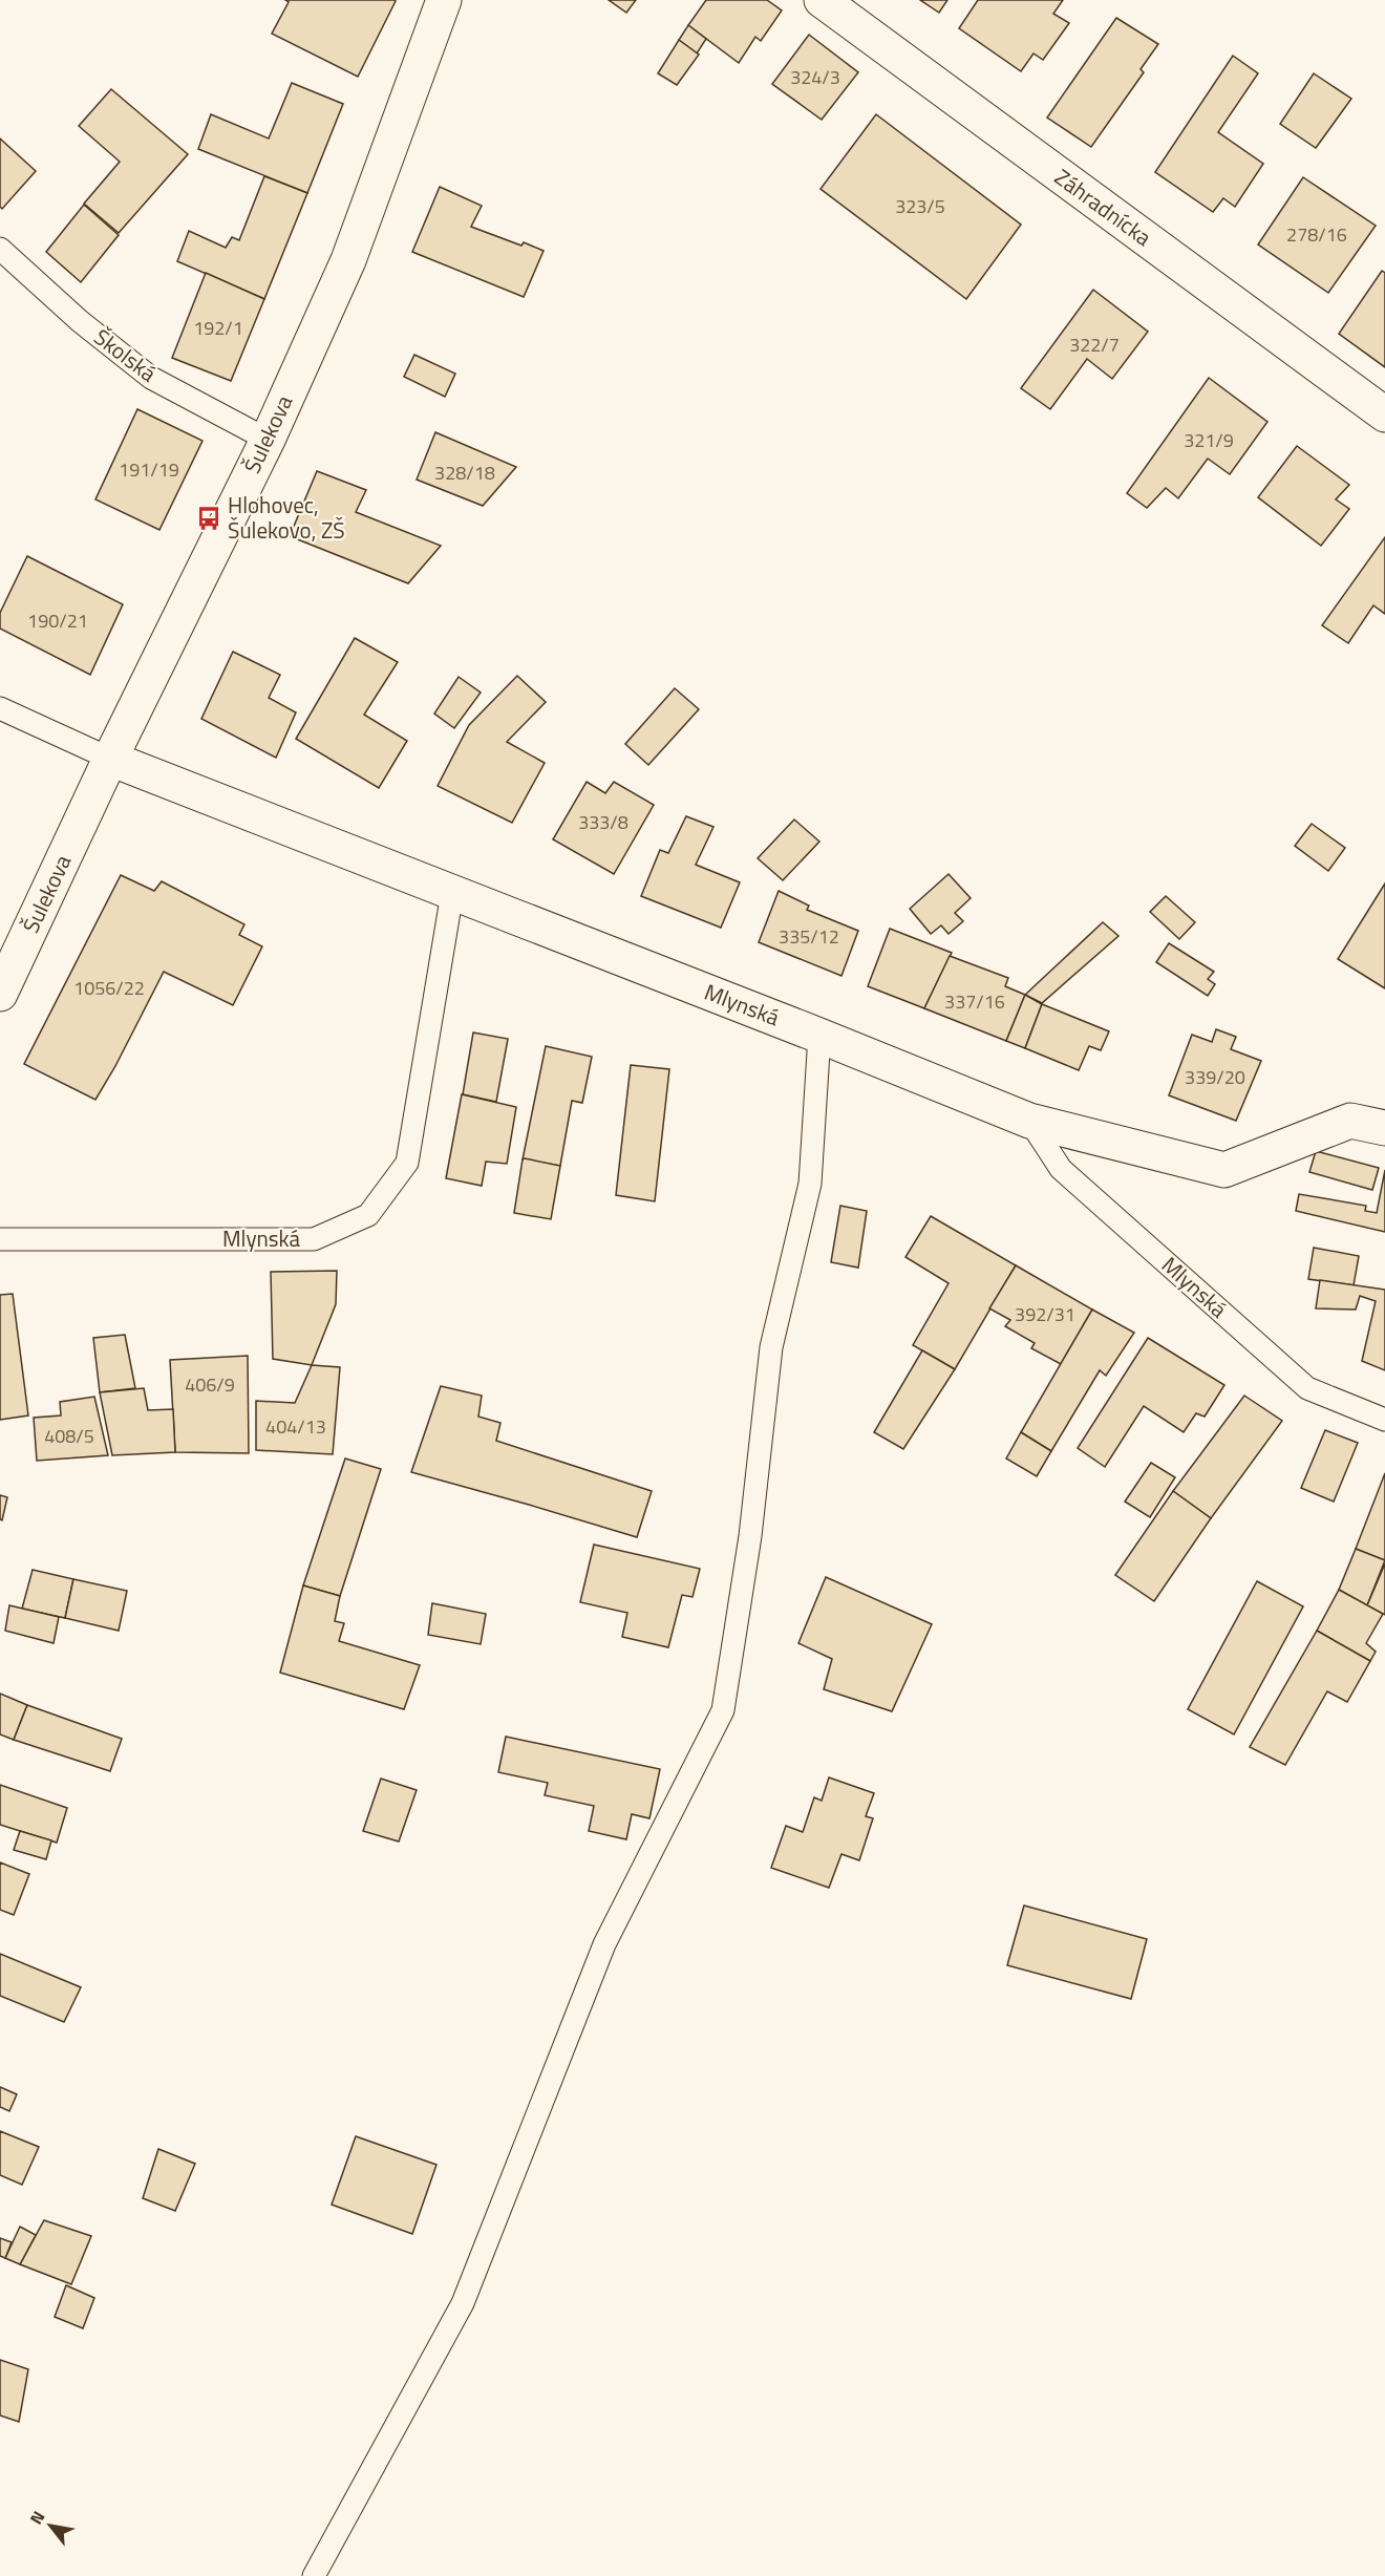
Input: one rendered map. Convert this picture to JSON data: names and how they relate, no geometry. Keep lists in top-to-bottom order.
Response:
{
  "streets": {
    "street": ["Záhradnícka", "Šulekova", "Mlynská"],
    "lane": ["Školská"]
  },
  "crossings": [
    ["Školská", "Šulekova"],
    ["Šulekova", "Mlynská"]
  ],
  "places": {
    "bus stop": ["Hlohovec, Šulekovo, ZŠ"]
  },
  "house_numbers": [
    "324/3",
    "323/5",
    "278/16",
    "192/1",
    "322/7",
    "321/9",
    "191/19",
    "328/18",
    "190/21",
    "333/8",
    "335/12",
    "1056/22",
    "337/16",
    "339/20",
    "392/31",
    "406/9",
    "404/13",
    "408/5"
  ],
  "north": "top left"
}
